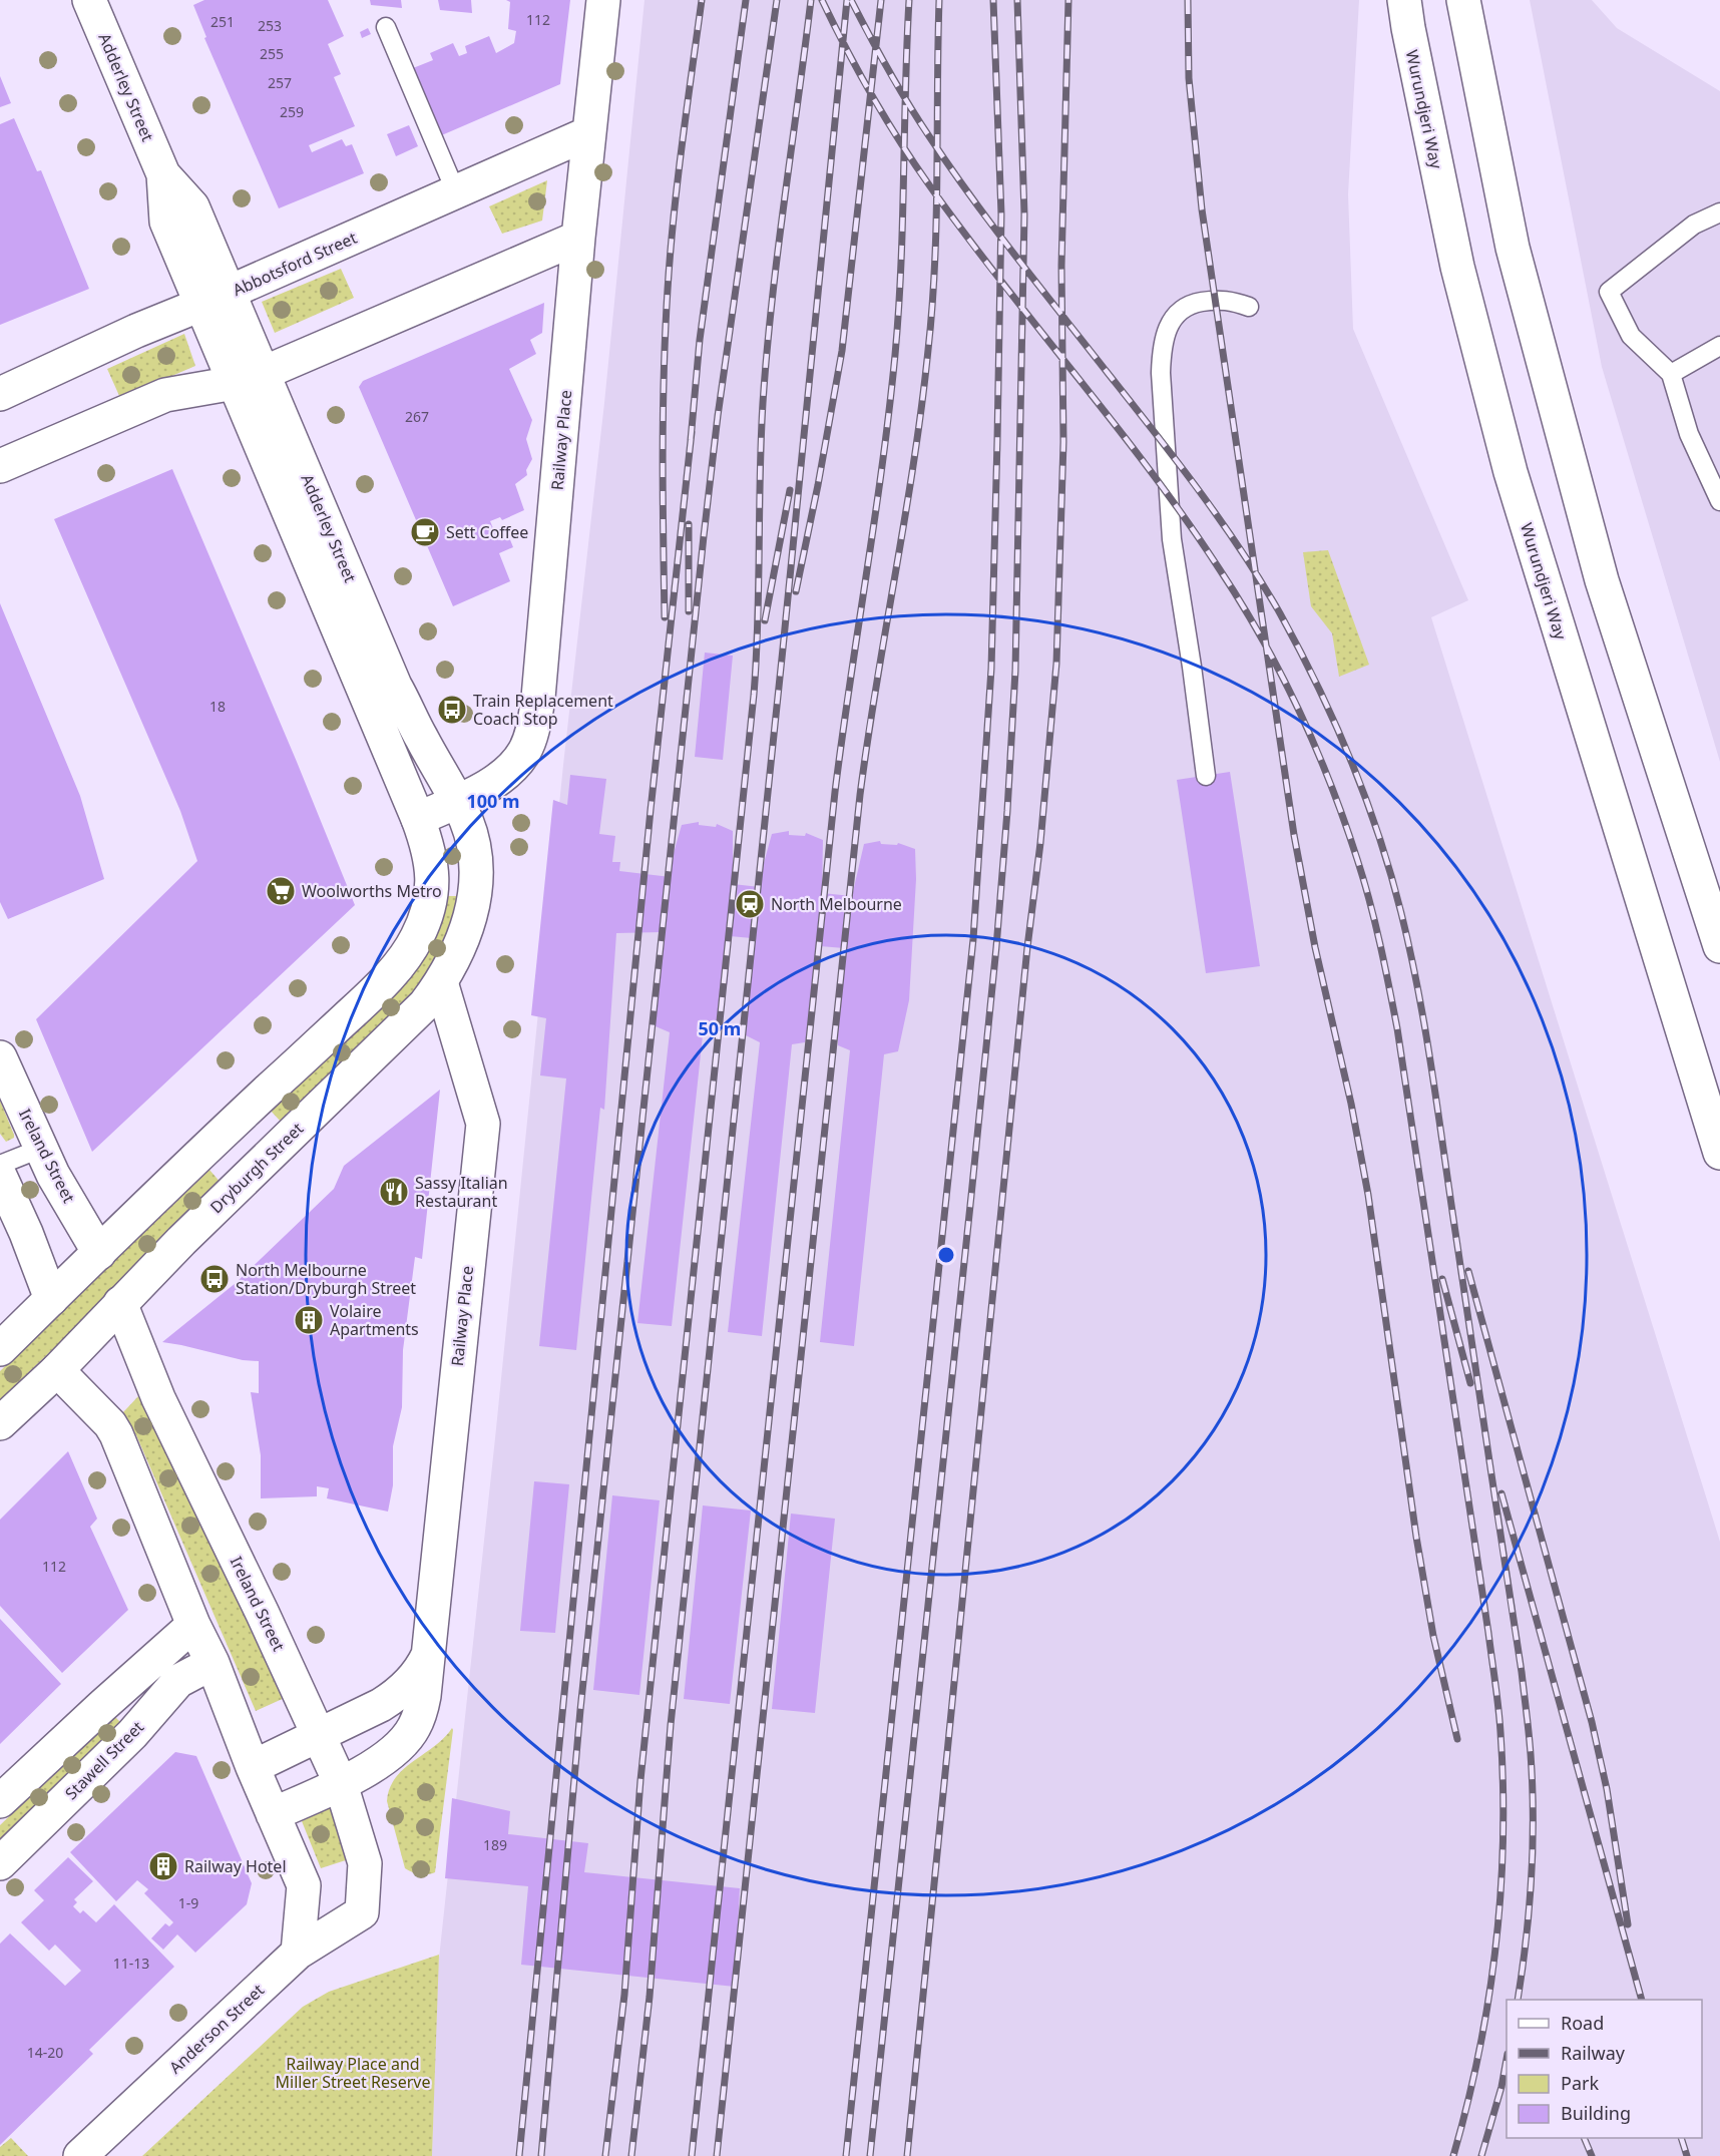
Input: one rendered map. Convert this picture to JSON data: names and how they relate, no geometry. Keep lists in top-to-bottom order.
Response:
{
  "streets": {
    "main road": [
      "Adderley Street",
      "Wurundjeri Way",
      "Abbotsford Street",
      "Railway Place",
      "Ireland Street",
      "Dryburgh Street",
      "Stawell Street",
      "Anderson Street"
    ]
  },
  "crossings": [
    ["Adderley Street", "Abbotsford Street"],
    ["Adderley Street", "Railway Place"],
    ["Adderley Street", "Dryburgh Street"],
    ["Abbotsford Street", "Railway Place"],
    ["Railway Place", "Ireland Street"],
    ["Railway Place", "Dryburgh Street"],
    ["Ireland Street", "Dryburgh Street"],
    ["Ireland Street", "Anderson Street"]
  ],
  "parks": ["Railway Place and Miller Street Reserve"],
  "places": {
    "cafe": ["Sett Coffee"],
    "bus stop": ["Train Replacement Coach Stop", "North Melbourne Station/Dryburgh Street"],
    "supermarket": ["Woolworths Metro"],
    "station": ["North Melbourne"],
    "restaurant": ["Sassy Italian Restaurant"],
    "building": ["Volaire Apartments", "Railway Hotel"]
  },
  "house_numbers": [
    "112",
    "251",
    "253",
    "255",
    "257",
    "259",
    "267",
    "18",
    "112",
    "189",
    "1-9",
    "11-13",
    "14-20"
  ],
  "legend": [
    "Road",
    "Railway",
    "Park",
    "Building"
  ],
  "rings": ["100 m", "50 m"]
}
